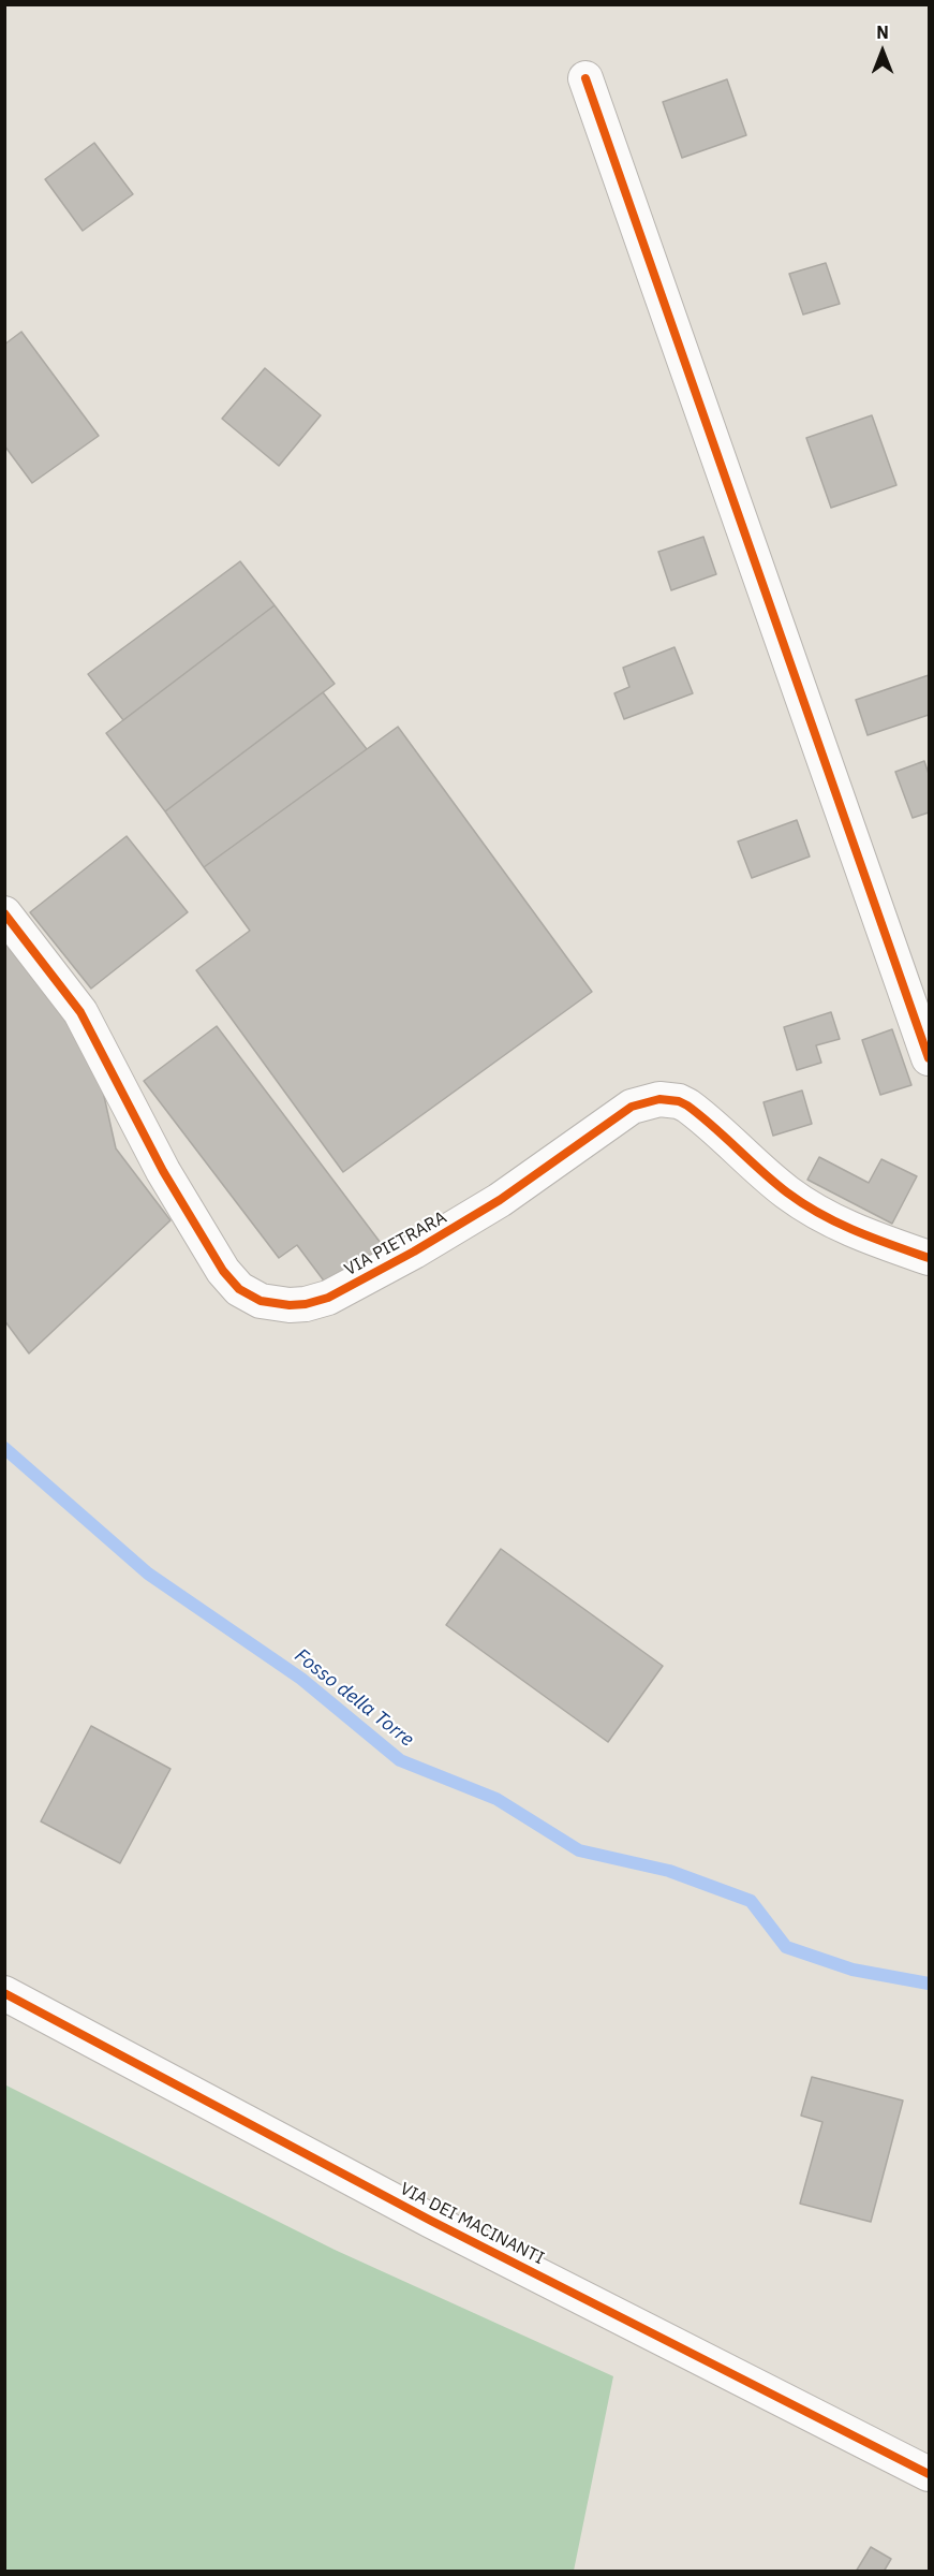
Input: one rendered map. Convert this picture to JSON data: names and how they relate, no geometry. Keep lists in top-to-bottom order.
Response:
{
  "streets": {
    "street": ["VIA PIETRARA", "VIA DEI MACINANTI"]
  },
  "water": ["Fosso della Torre"],
  "north": "top"
}
